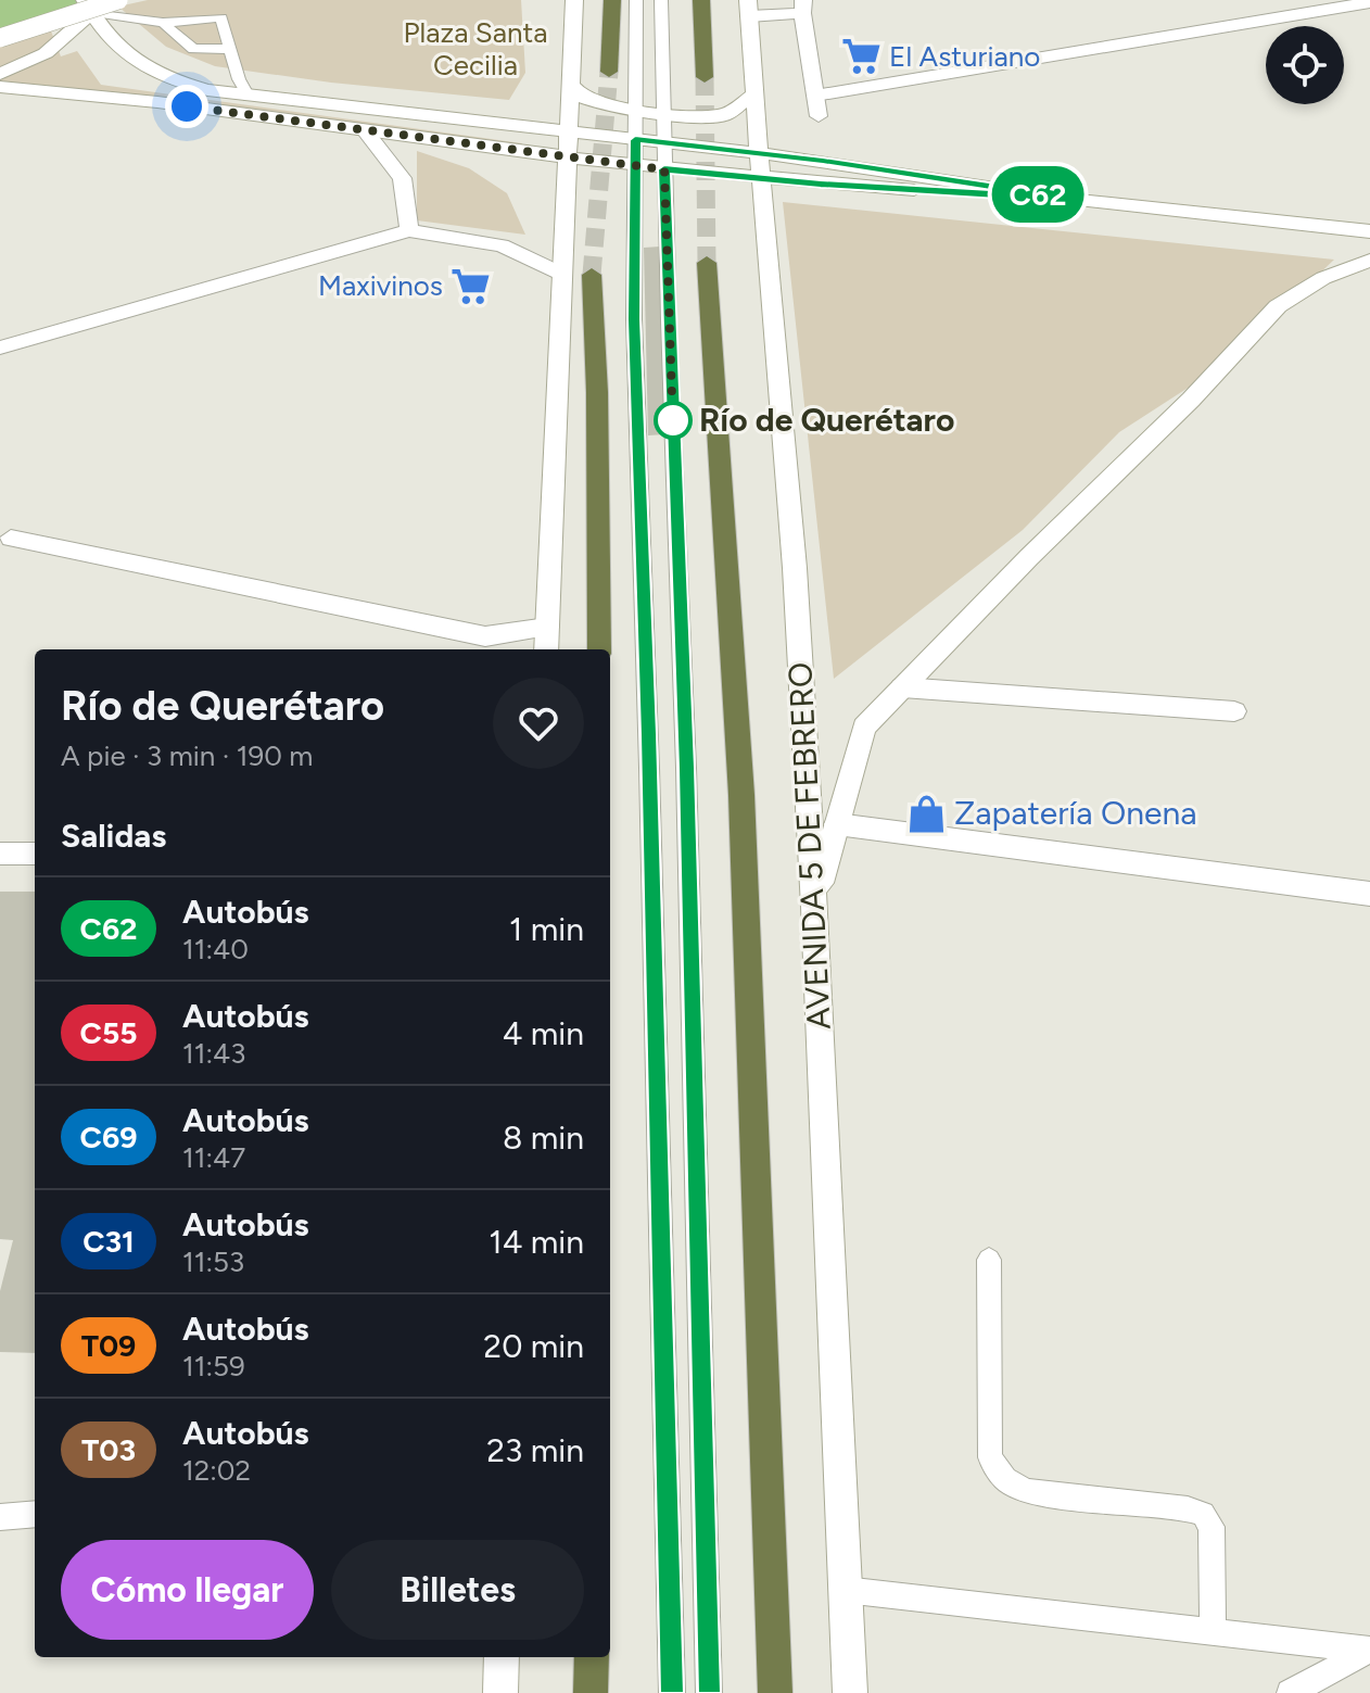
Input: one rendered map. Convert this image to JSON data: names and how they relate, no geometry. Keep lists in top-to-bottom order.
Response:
{
  "streets": {
    "highway": ["AVENIDA 5 DE FEBRERO"]
  },
  "parks": ["Plaza Santa Cecilia"],
  "places": {
    "supermarket": ["El Asturiano", "Maxivinos"],
    "other": ["Río de Querétaro"],
    "shop": ["Zapatería Onena"]
  },
  "lines": ["bus line C62"],
  "page": {
    "on_map": "C62",
    "heading": [
      ["Río de Querétaro", "A pie · 3 min · 190 m"],
      "Salidas"
    ],
    "list": [
      {
        "mark": "C62",
        "name": "Autobús",
        "note": "11:40",
        "value": "1 min"
      },
      {
        "mark": "C55",
        "name": "Autobús",
        "note": "11:43",
        "value": "4 min"
      },
      {
        "mark": "C69",
        "name": "Autobús",
        "note": "11:47",
        "value": "8 min"
      },
      {
        "mark": "C31",
        "name": "Autobús",
        "note": "11:53",
        "value": "14 min"
      },
      {
        "mark": "T09",
        "name": "Autobús",
        "note": "11:59",
        "value": "20 min"
      },
      {
        "mark": "T03",
        "name": "Autobús",
        "note": "12:02",
        "value": "23 min"
      }
    ],
    "buttons": ["Cómo llegar", "Billetes"]
  }
}
